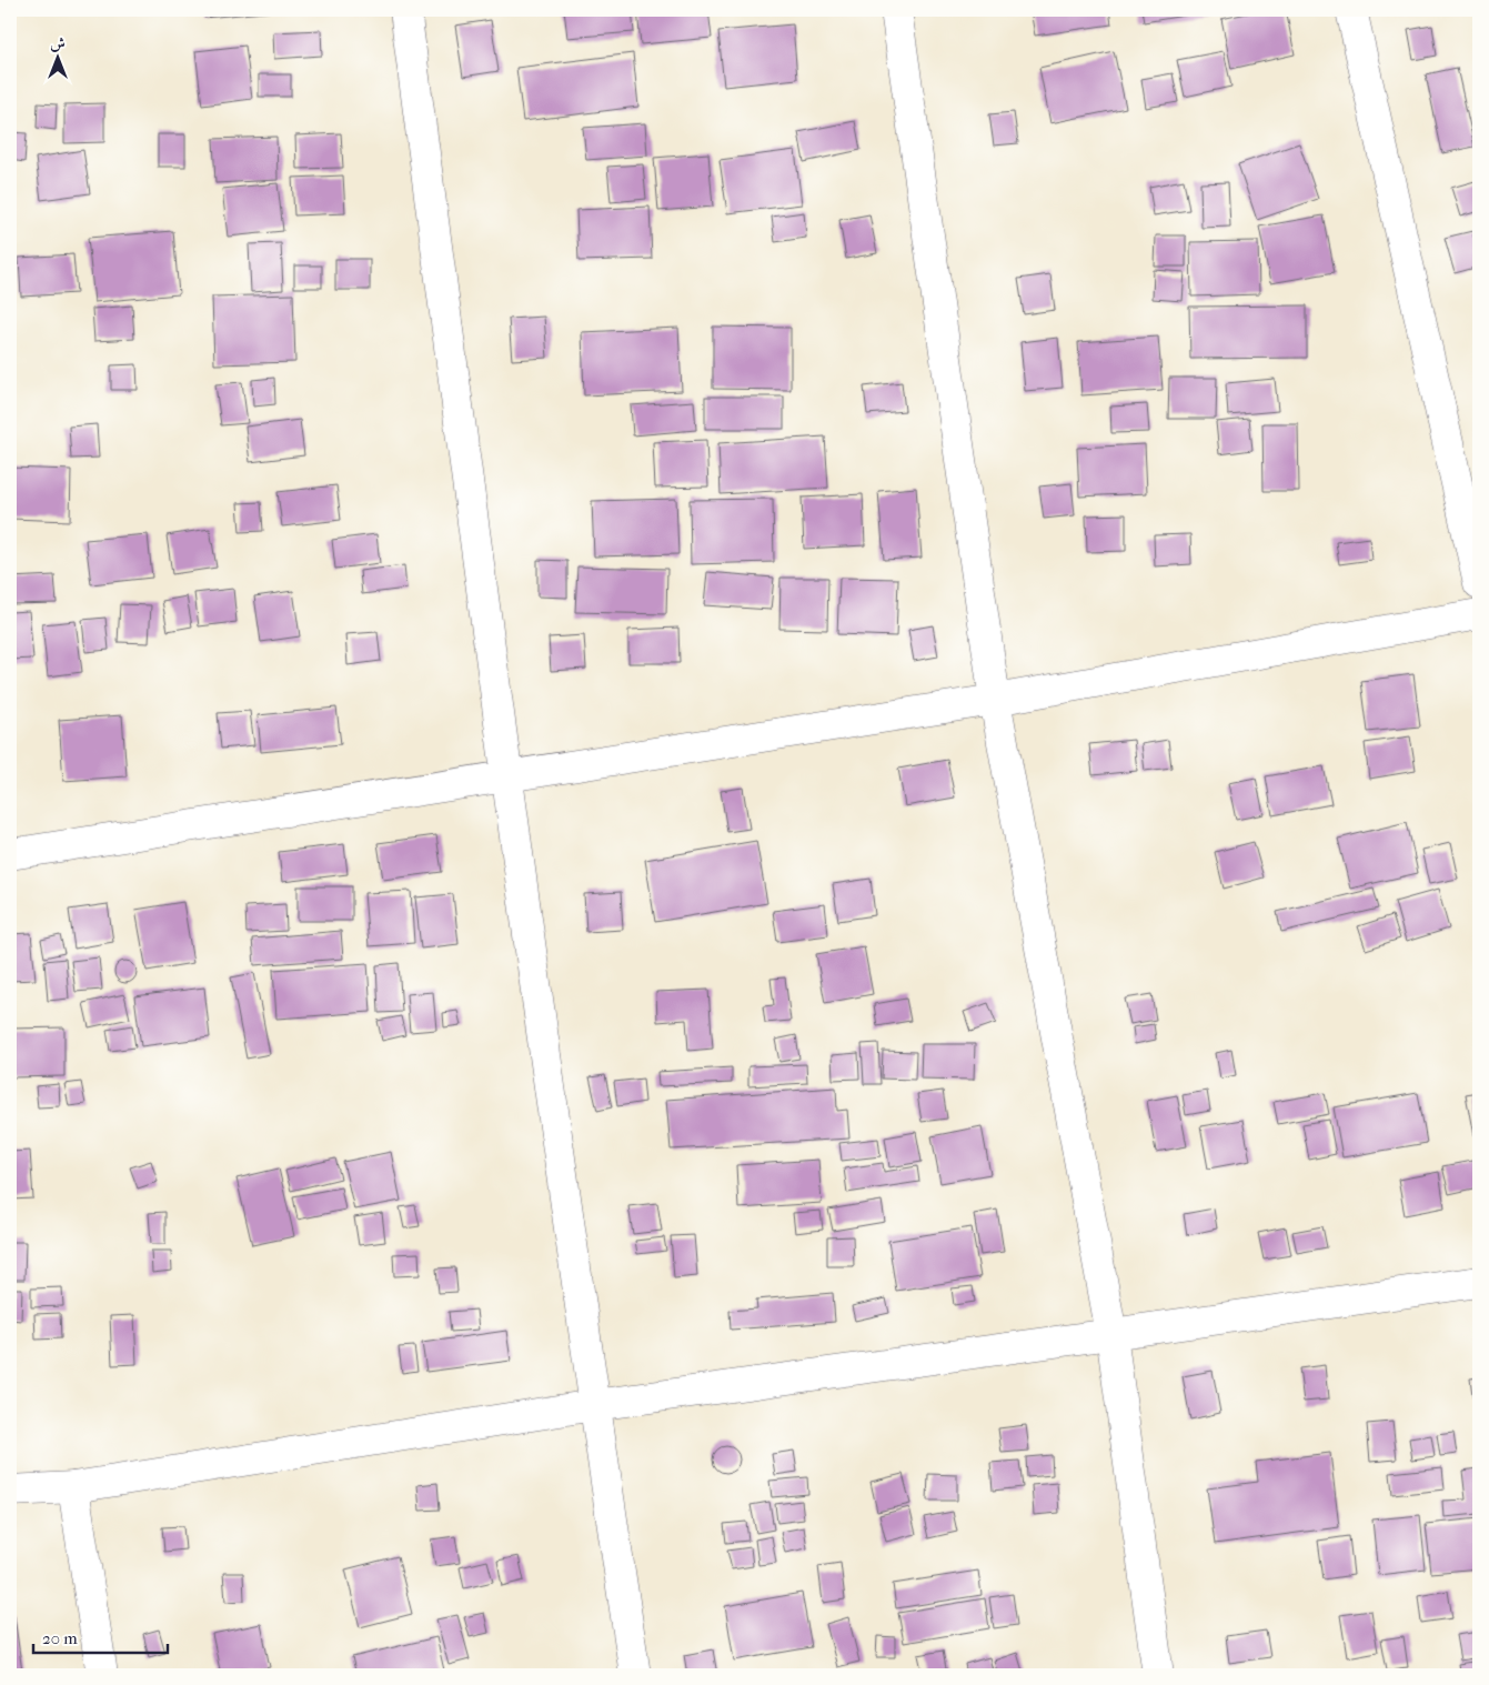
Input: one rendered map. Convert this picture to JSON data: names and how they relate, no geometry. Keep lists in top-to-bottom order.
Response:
{
  "scale_bar": "20 m",
  "north": "top"
}
